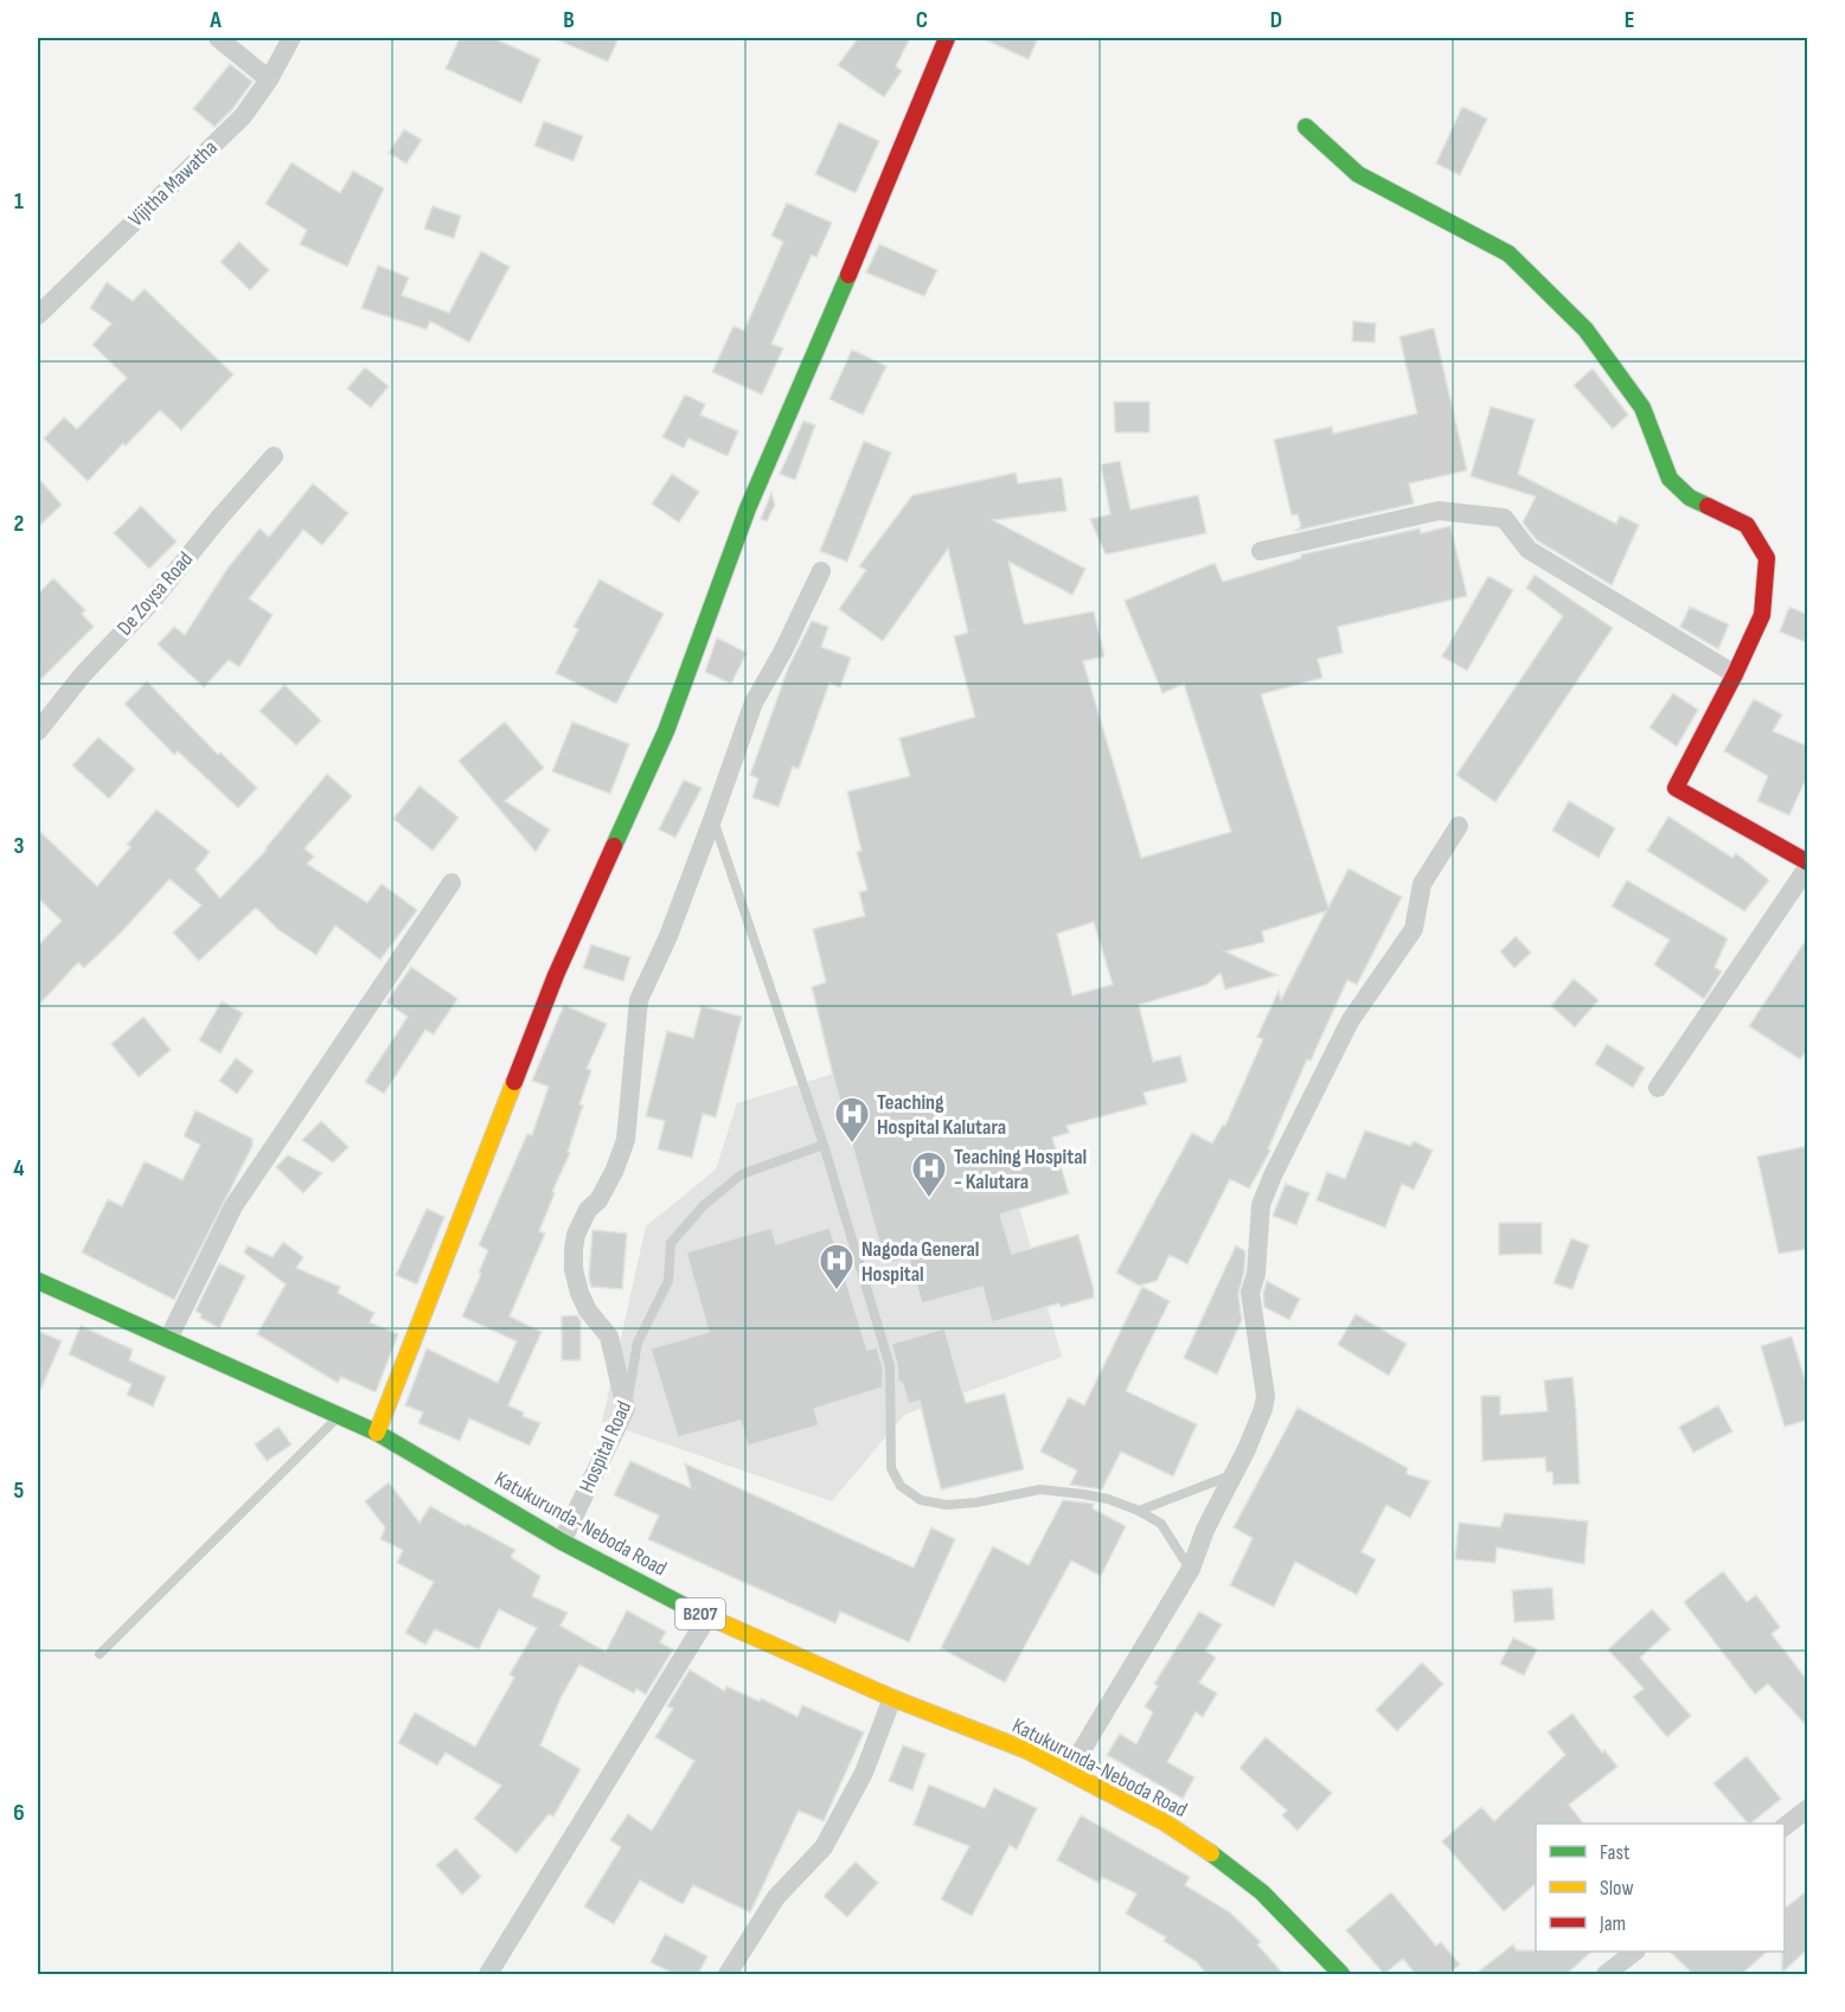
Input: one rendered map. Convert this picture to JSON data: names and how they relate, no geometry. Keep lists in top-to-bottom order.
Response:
{
  "streets": {
    "street": [
      "Vijitha Mawatha",
      "De Zoysa Road",
      "Hospital Road",
      "Katukurunda-Neboda Road",
      "B207"
    ]
  },
  "crossings": [
    ["Hospital Road", "Katukurunda-Neboda Road"]
  ],
  "places": {
    "hospital": ["Teaching Hospital Kalutara", "Teaching Hospital - Kalutara", "Nagoda General Hospital"]
  },
  "legend": ["Fast", "Slow", "Jam"],
  "grid": {
    "columns": [
      "A",
      "B",
      "C",
      "D",
      "E"
    ],
    "rows": [
      "1",
      "2",
      "3",
      "4",
      "5",
      "6"
    ]
  }
}
